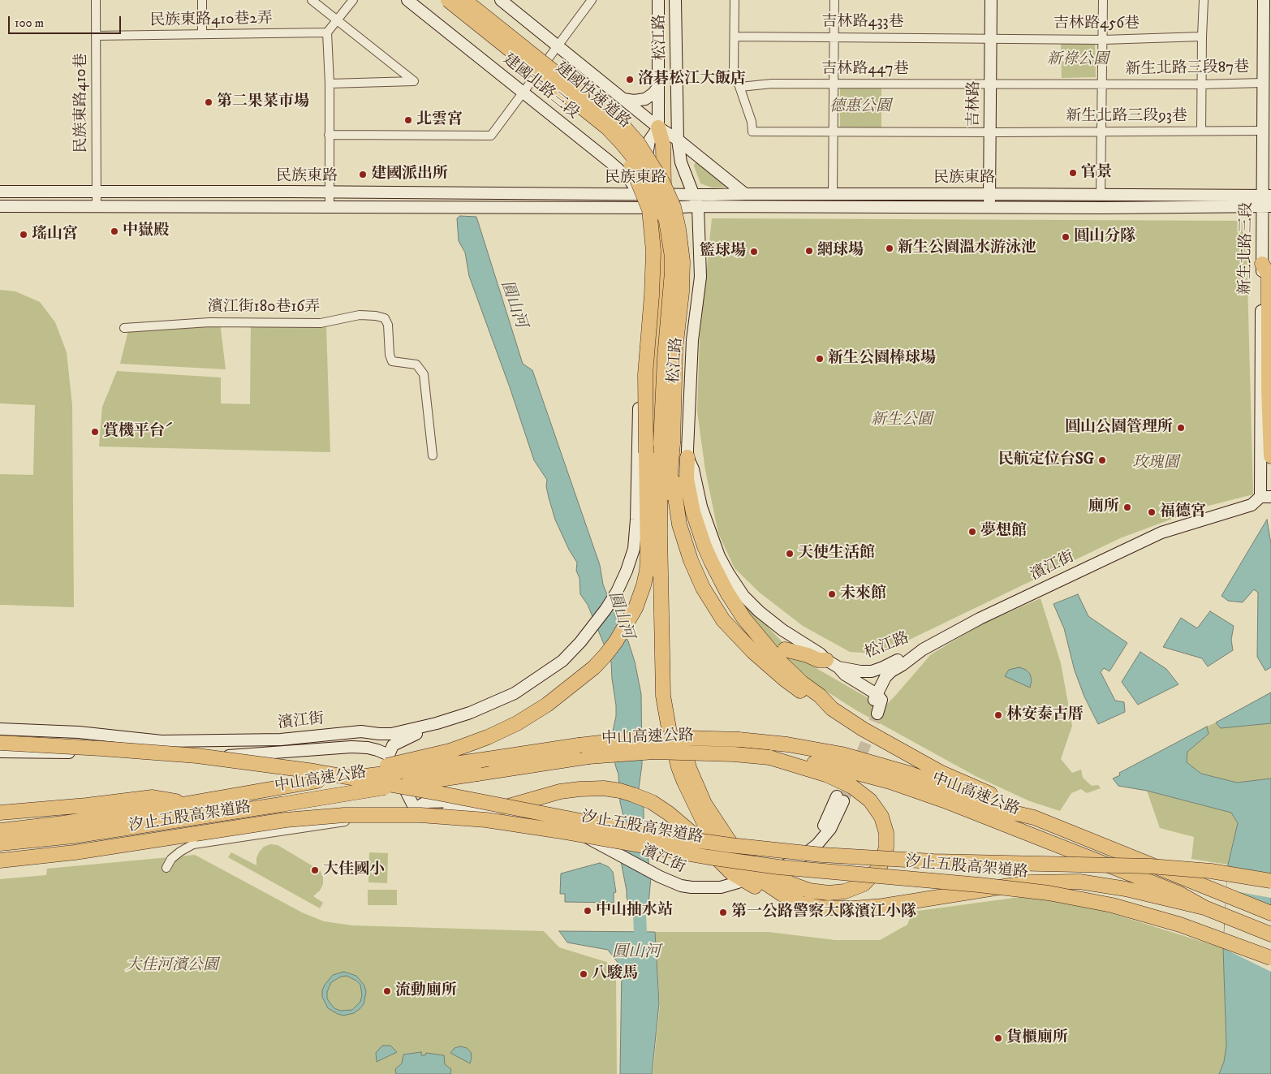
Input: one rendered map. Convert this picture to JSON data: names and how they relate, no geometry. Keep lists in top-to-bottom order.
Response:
{
  "streets": {
    "highway": ["建國快速道路", "中山高速公路", "汐止五股高架道路"],
    "street": [
      "民族東路410巷2弄",
      "吉林路433巷",
      "吉林路456巷",
      "松江路",
      "新生北路三段87巷",
      "吉林路447巷",
      "建國北路三段",
      "民族東路410巷",
      "吉林路",
      "新生北路三段93巷",
      "民族東路",
      "新生北路三段",
      "濱江街180巷16弄",
      "濱江街"
    ]
  },
  "crossings": [
    ["民族東路410巷2弄", "民族東路410巷"],
    ["吉林路433巷", "吉林路456巷"],
    ["吉林路433巷", "吉林路"],
    ["吉林路456巷", "吉林路"],
    ["松江路", "建國北路三段"],
    ["松江路", "民族東路"],
    ["松江路", "濱江街"],
    ["新生北路三段87巷", "吉林路447巷"],
    ["新生北路三段87巷", "吉林路"],
    ["新生北路三段87巷", "新生北路三段"],
    ["吉林路447巷", "吉林路"],
    ["吉林路447巷", "新生北路三段93巷"],
    ["建國北路三段", "民族東路"],
    ["民族東路410巷", "民族東路"],
    ["吉林路", "新生北路三段93巷"],
    ["吉林路", "民族東路"],
    ["新生北路三段93巷", "新生北路三段"],
    ["民族東路", "新生北路三段"],
    ["新生北路三段", "濱江街"]
  ],
  "water": ["圓山河"],
  "parks": [
    "新祿公園",
    "德惠公園",
    "新生公園",
    "玫瑰園",
    "大佳河濱公園"
  ],
  "places": [
    "洛碁松江大飯店",
    "第二果菜市場",
    "北雲宮",
    "官景",
    "建國派出所",
    "中嶽殿",
    "瑤山宮",
    "圓山分隊",
    "新生公園溫水游泳池",
    "網球場",
    "籃球場",
    "新生公園棒球場",
    "圓山公園管理所",
    "賞機平台ˊ",
    "民航定位台SG",
    "廁所",
    "福德宮",
    "夢想館",
    "天使生活館",
    "未來館",
    "林安泰古厝",
    "大佳國小",
    "中山抽水站",
    "第一公路警察大隊濱江小隊",
    "八駿馬",
    "流動廁所",
    "貨櫃廁所"
  ],
  "scale_bar": "100 m"
}
